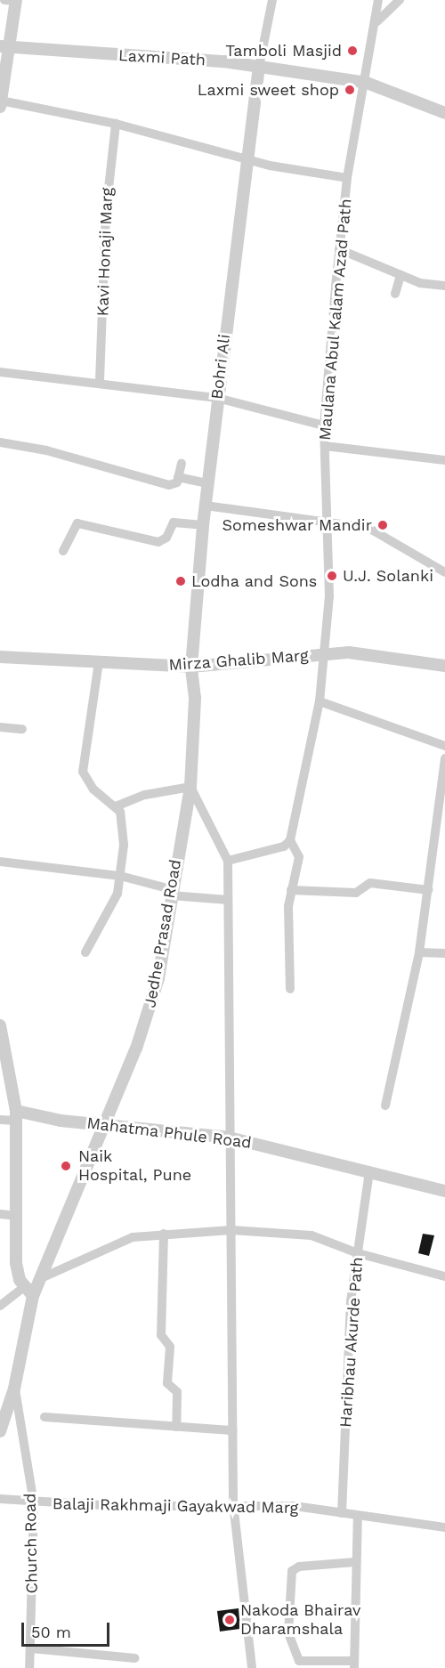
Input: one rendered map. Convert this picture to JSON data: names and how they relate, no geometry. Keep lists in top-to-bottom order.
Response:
{
  "streets": {
    "street": [
      "Laxmi Path",
      "Kavi Honaji Marg",
      "Maulana Abul Kalam Azad Path",
      "Bohri Ali",
      "Mirza Ghalib Marg",
      "Jedhe Prasad Road",
      "Mahatma Phule Road",
      "Haribhau Akurde Path",
      "Balaji Rakhmaji Gayakwad Marg",
      "Church Road"
    ]
  },
  "crossings": [
    ["Laxmi Path", "Maulana Abul Kalam Azad Path"],
    ["Laxmi Path", "Bohri Ali"],
    ["Maulana Abul Kalam Azad Path", "Mirza Ghalib Marg"],
    ["Bohri Ali", "Mirza Ghalib Marg"],
    ["Bohri Ali", "Jedhe Prasad Road"],
    ["Mirza Ghalib Marg", "Jedhe Prasad Road"],
    ["Jedhe Prasad Road", "Mahatma Phule Road"],
    ["Jedhe Prasad Road", "Church Road"],
    ["Mahatma Phule Road", "Haribhau Akurde Path"],
    ["Haribhau Akurde Path", "Balaji Rakhmaji Gayakwad Marg"],
    ["Balaji Rakhmaji Gayakwad Marg", "Church Road"]
  ],
  "places": [
    "Tamboli Masjid",
    "Laxmi sweet shop",
    "Someshwar Mandir",
    "U.J. Solanki",
    "Lodha and Sons",
    "Naik Hospital, Pune",
    "Nakoda Bhairav Dharamshala"
  ],
  "scale_bar": "50 m"
}
